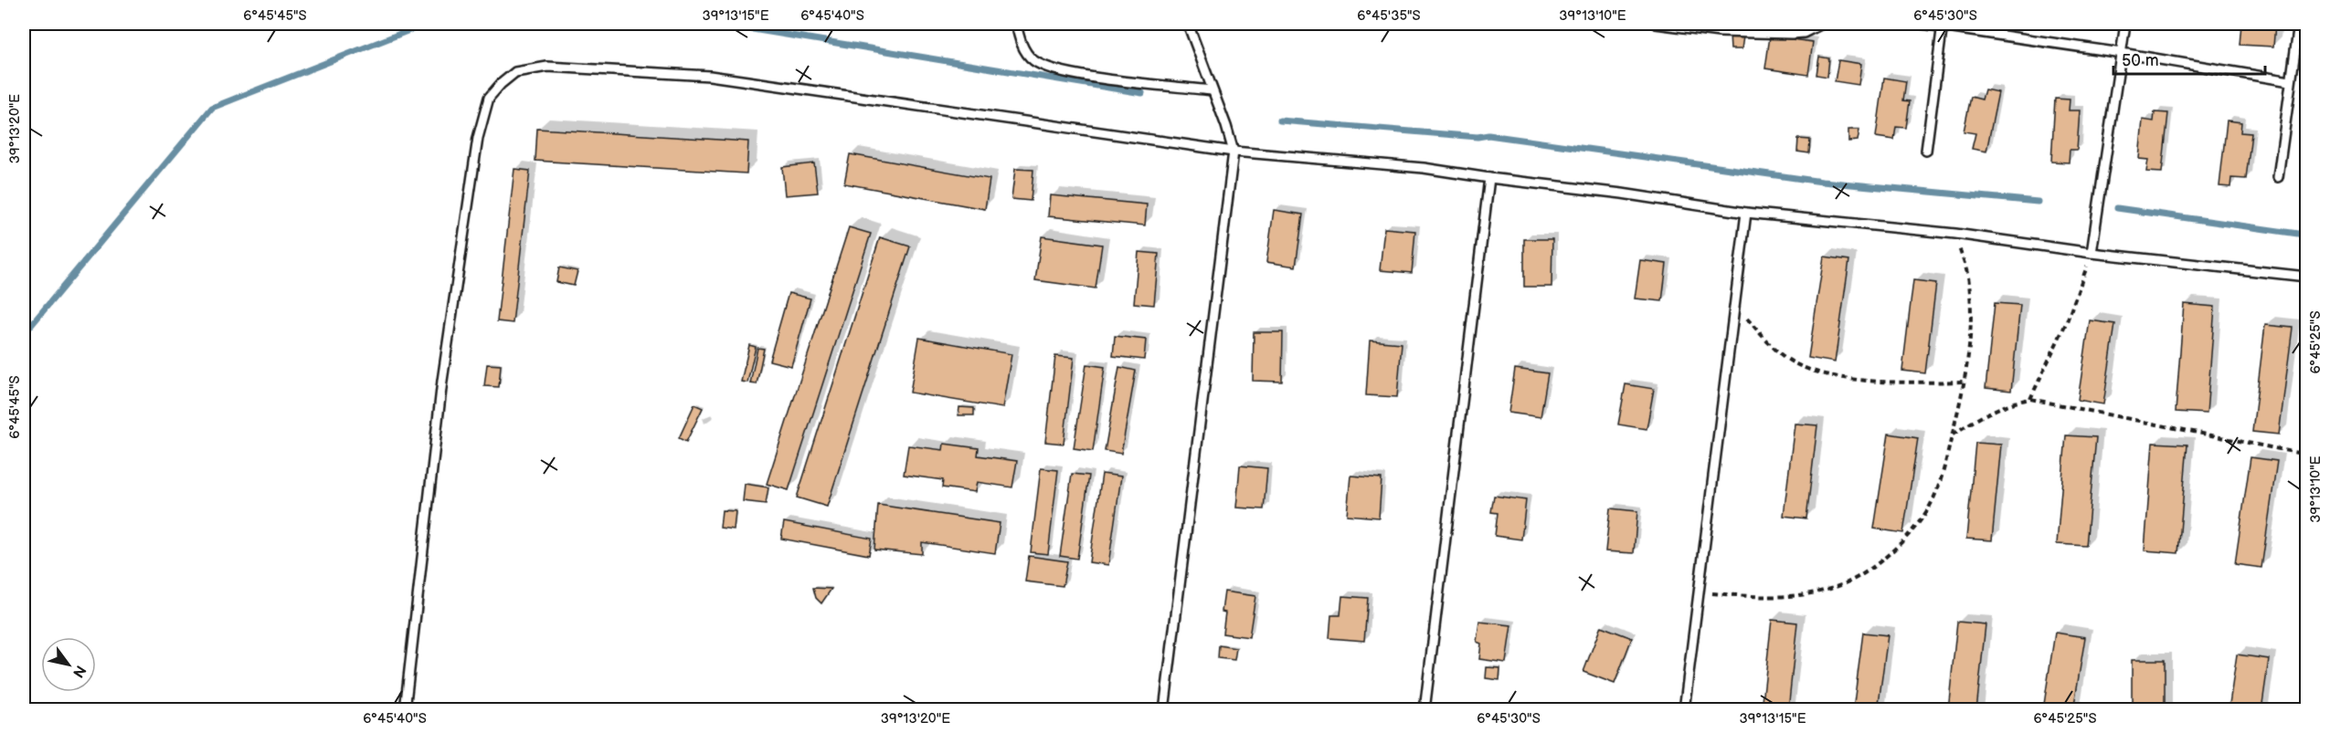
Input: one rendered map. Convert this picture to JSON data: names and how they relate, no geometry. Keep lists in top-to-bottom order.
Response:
{
  "scale_bar": "50 m",
  "north": "bottom right",
  "coordinates": [
    "6°45'45\"S",
    "39°13'15\"E",
    "6°45'40\"S",
    "6°45'35\"S",
    "39°13'10\"E",
    "6°45'30\"S",
    "39°13'20\"E",
    "6°45'25\"S"
  ]
}
